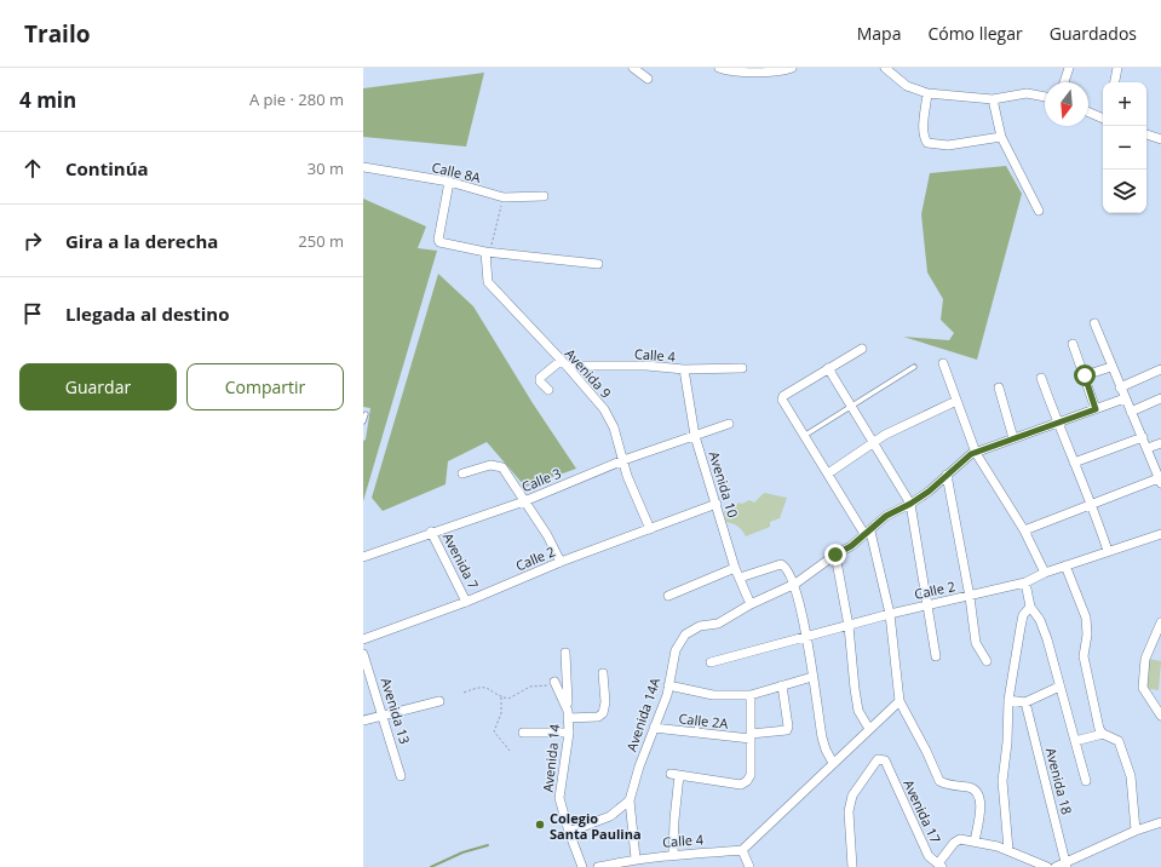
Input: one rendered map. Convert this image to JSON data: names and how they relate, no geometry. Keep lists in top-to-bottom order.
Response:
{
  "streets": {
    "street": [
      "Calle 8A",
      "Calle 4",
      "Avenida 9",
      "Calle 3",
      "Avenida 10",
      "Calle 2",
      "Avenida 7",
      "Avenida 13",
      "Avenida 14A",
      "Calle 2A",
      "Avenida 14",
      "Avenida 18",
      "Avenida 17"
    ]
  },
  "crossings": [
    ["Calle 4", "Avenida 9"],
    ["Calle 4", "Avenida 10"],
    ["Avenida 9", "Calle 3"],
    ["Avenida 9", "Calle 2"],
    ["Calle 3", "Avenida 10"],
    ["Calle 3", "Avenida 7"],
    ["Avenida 10", "Calle 2"],
    ["Avenida 10", "Avenida 14A"],
    ["Calle 2", "Avenida 7"],
    ["Avenida 14A", "Calle 2A"]
  ],
  "places": ["Colegio Santa Paulina"],
  "north": "bottom",
  "page": {
    "header": "Trailo",
    "nav": ["Mapa", "Cómo llegar", "Guardados"],
    "heading": ["4 min", "A pie · 280 m"],
    "map_buttons": ["+", "−"],
    "list": [
      ["Continúa", "30 m"],
      ["Gira a la derecha", "250 m"],
      "Llegada al destino"
    ],
    "buttons": ["Guardar", "Compartir"]
  }
}
